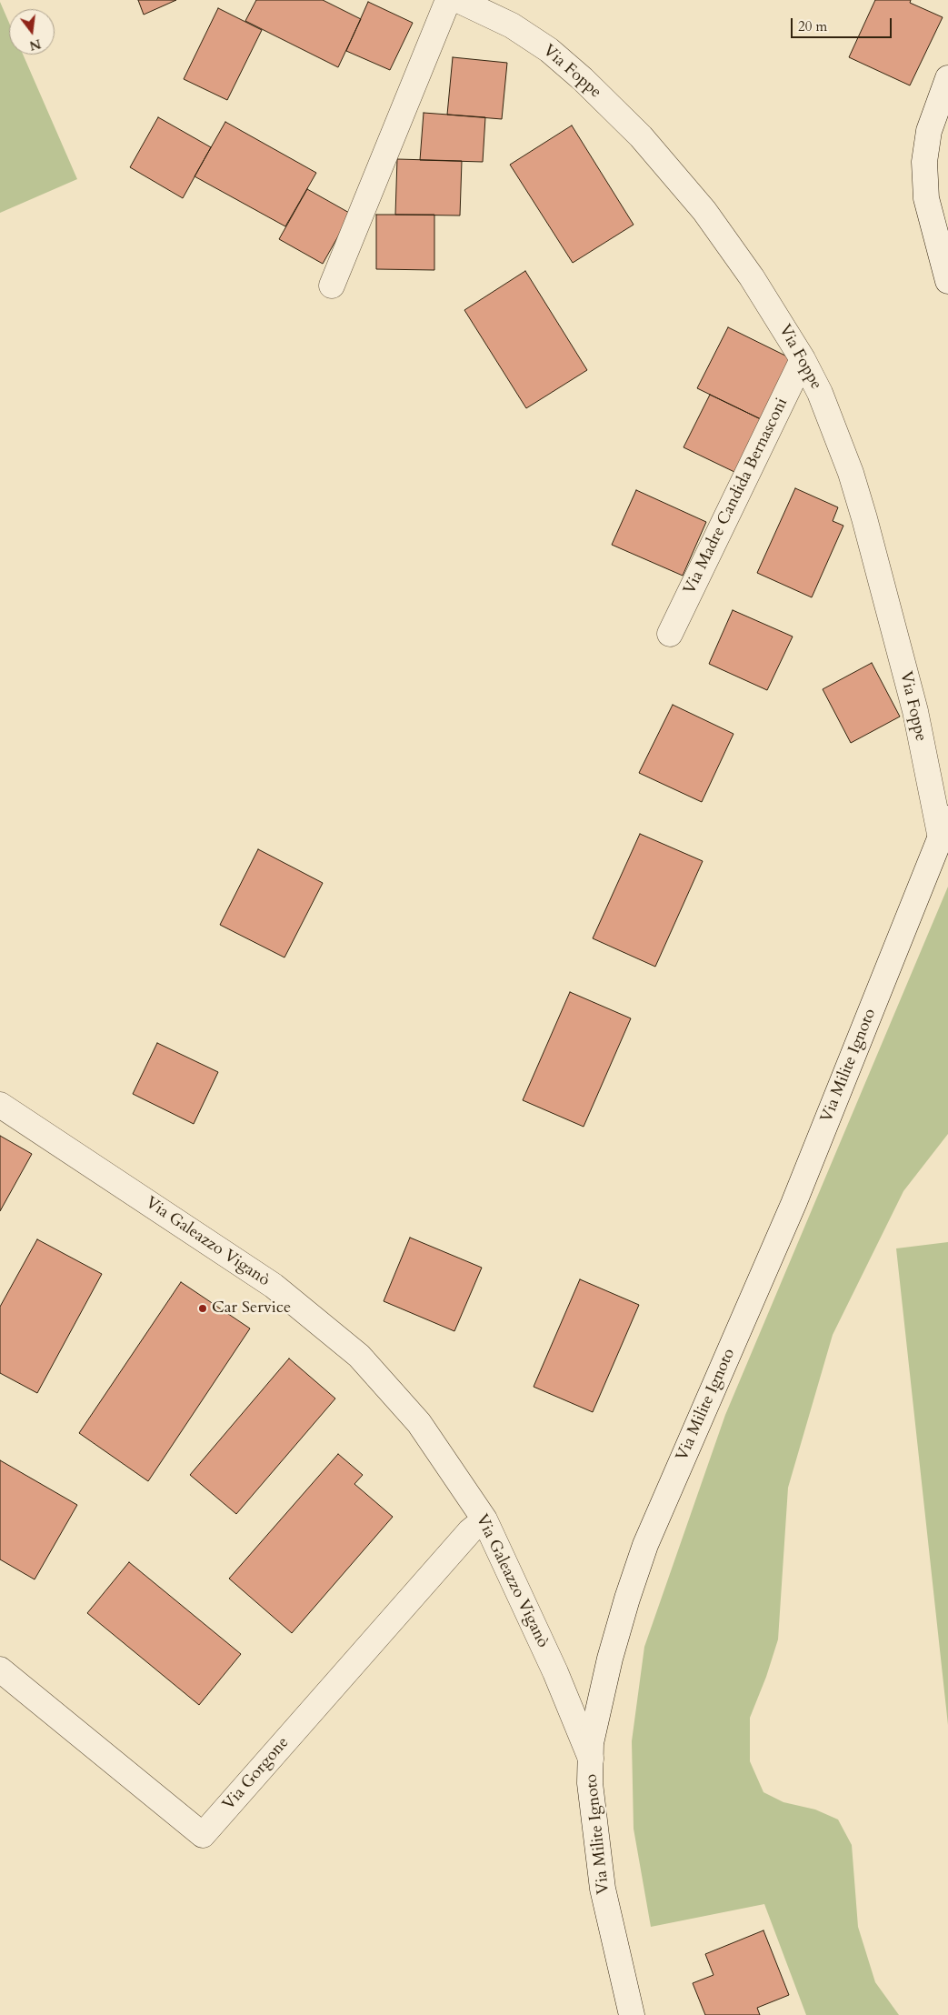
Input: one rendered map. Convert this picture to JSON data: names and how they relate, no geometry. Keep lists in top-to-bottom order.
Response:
{
  "streets": {
    "street": [
      "Via Foppe",
      "Via Madre Candida Bernasconi",
      "Via Milite Ignoto",
      "Via Galeazzo Viganò",
      "Via Gorgone"
    ]
  },
  "crossings": [
    ["Via Foppe", "Via Madre Candida Bernasconi"],
    ["Via Foppe", "Via Milite Ignoto"],
    ["Via Milite Ignoto", "Via Galeazzo Viganò"],
    ["Via Galeazzo Viganò", "Via Gorgone"]
  ],
  "places": ["Car Service"],
  "scale_bar": "20 m",
  "north": "bottom"
}
